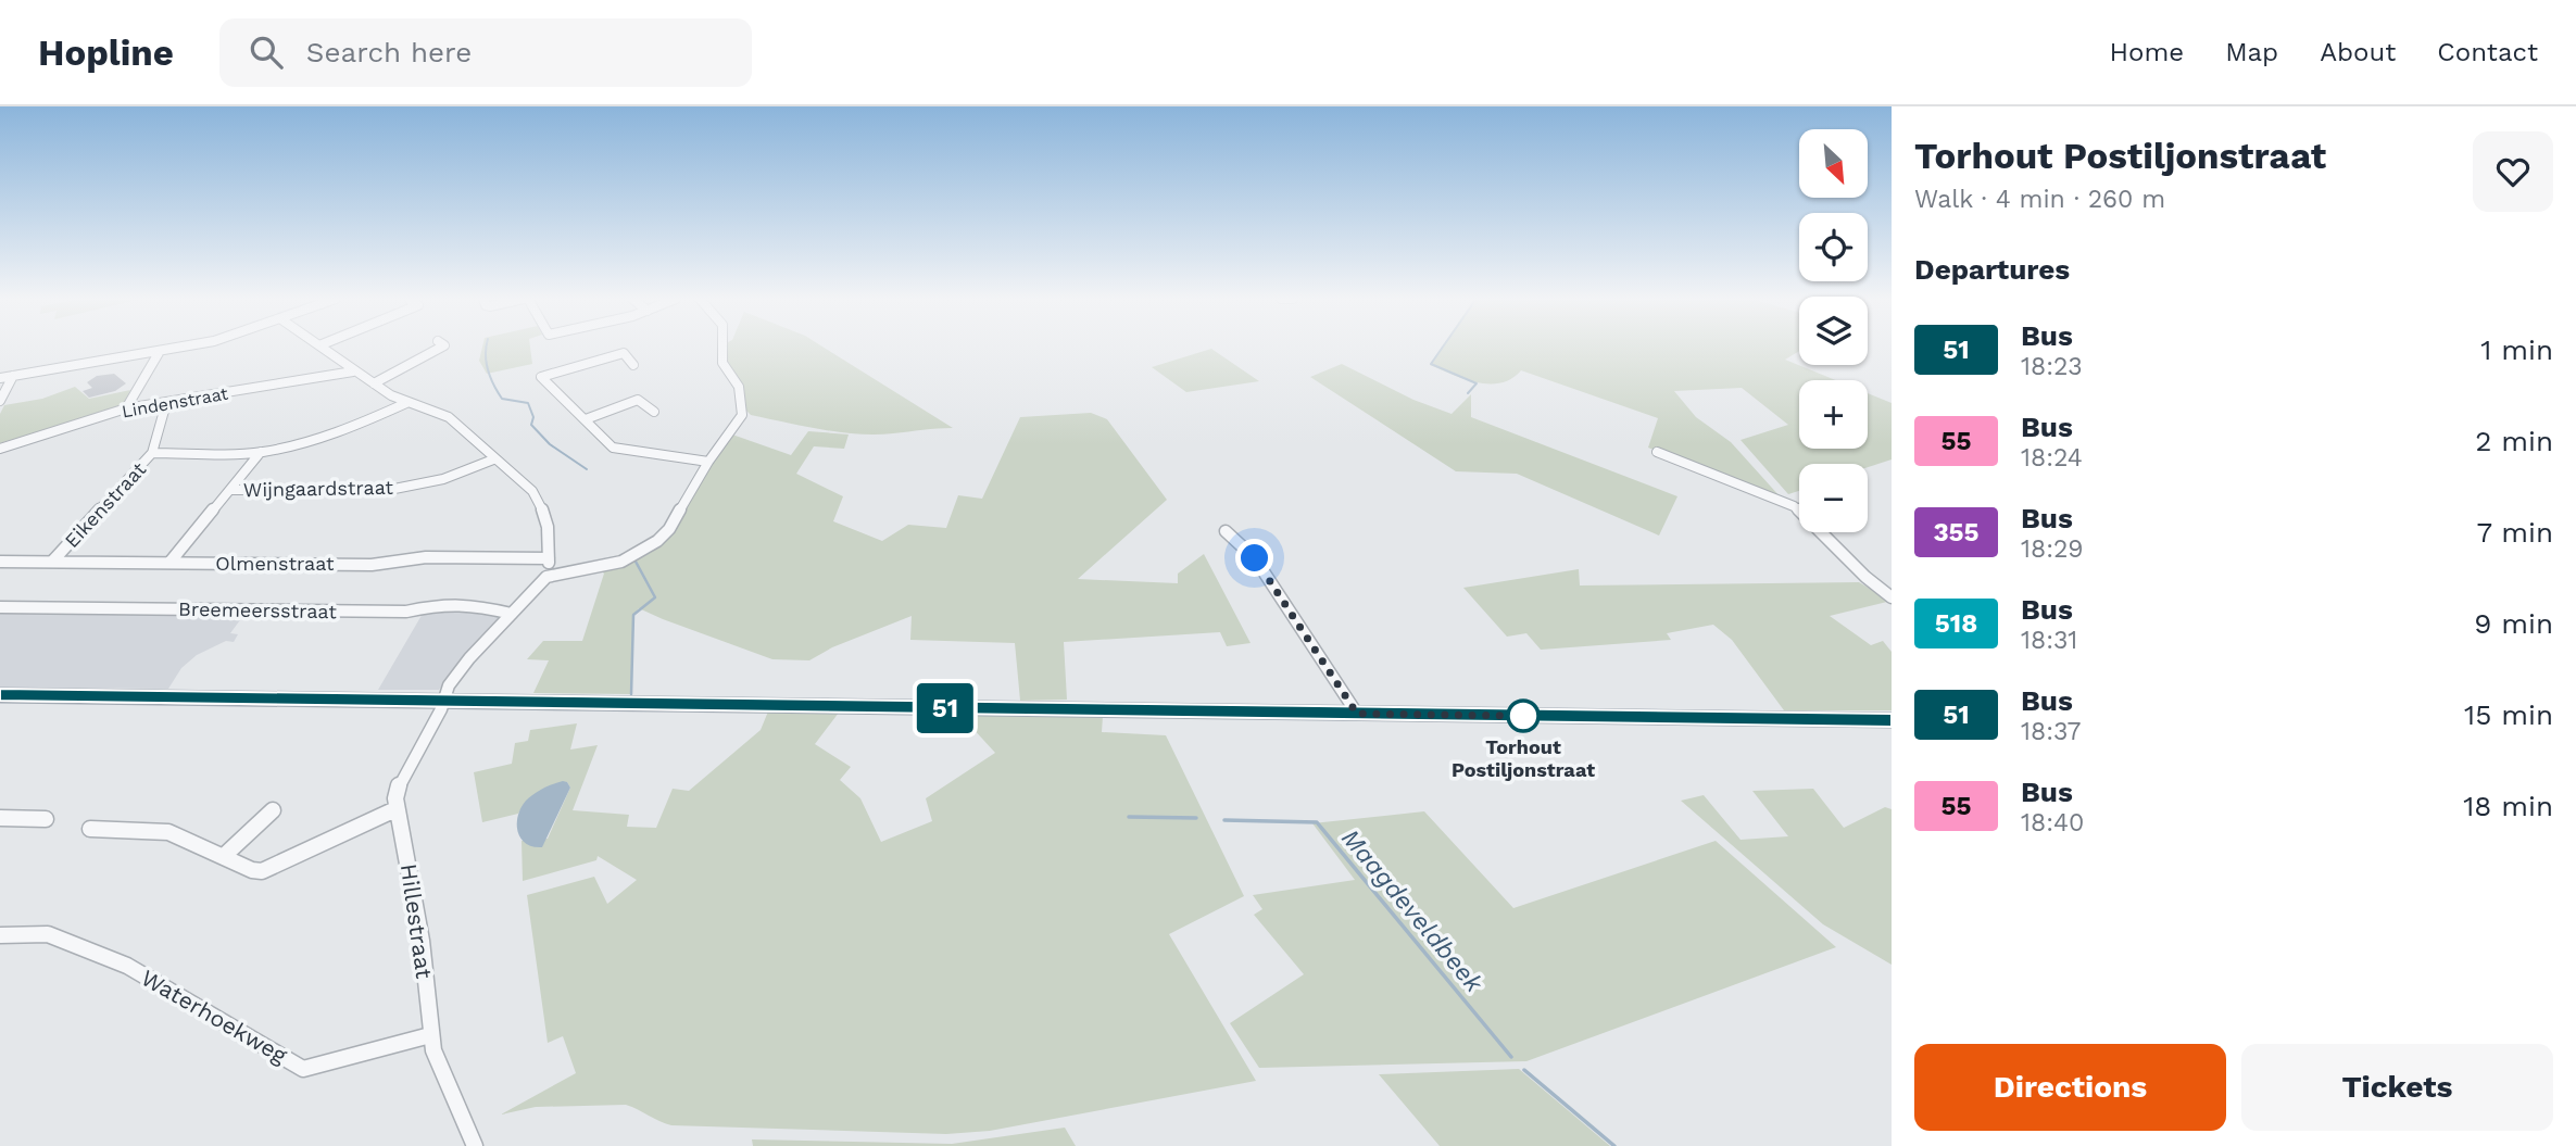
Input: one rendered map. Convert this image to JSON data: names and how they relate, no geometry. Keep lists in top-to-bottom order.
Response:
{
  "streets": {
    "street": [
      "Lindenstraat",
      "Wijngaardstraat",
      "Eikenstraat",
      "Olmenstraat",
      "Breemeersstraat",
      "Hillestraat",
      "Waterhoekweg"
    ]
  },
  "crossings": [
    ["Lindenstraat", "Eikenstraat"],
    ["Eikenstraat", "Olmenstraat"],
    ["Breemeersstraat", "Hillestraat"],
    ["Hillestraat", "Waterhoekweg"]
  ],
  "water": ["Maagdeveldbeek"],
  "places": ["Torhout Postiljonstraat"],
  "lines": ["bus line 51"],
  "north": "bottom right",
  "page": {
    "header": "Hopline",
    "search": "Search here",
    "nav": [
      "Home",
      "Map",
      "About",
      "Contact"
    ],
    "on_map": "51",
    "heading": [
      ["Torhout Postiljonstraat", "Walk · 4 min · 260 m"],
      "Departures"
    ],
    "map_buttons": ["+", "−"],
    "list": [
      {
        "mark": "51",
        "name": "Bus",
        "note": "18:23",
        "value": "1 min"
      },
      {
        "mark": "55",
        "name": "Bus",
        "note": "18:24",
        "value": "2 min"
      },
      {
        "mark": "355",
        "name": "Bus",
        "note": "18:29",
        "value": "7 min"
      },
      {
        "mark": "518",
        "name": "Bus",
        "note": "18:31",
        "value": "9 min"
      },
      {
        "mark": "51",
        "name": "Bus",
        "note": "18:37",
        "value": "15 min"
      },
      {
        "mark": "55",
        "name": "Bus",
        "note": "18:40",
        "value": "18 min"
      }
    ],
    "buttons": ["Directions", "Tickets"]
  }
}
